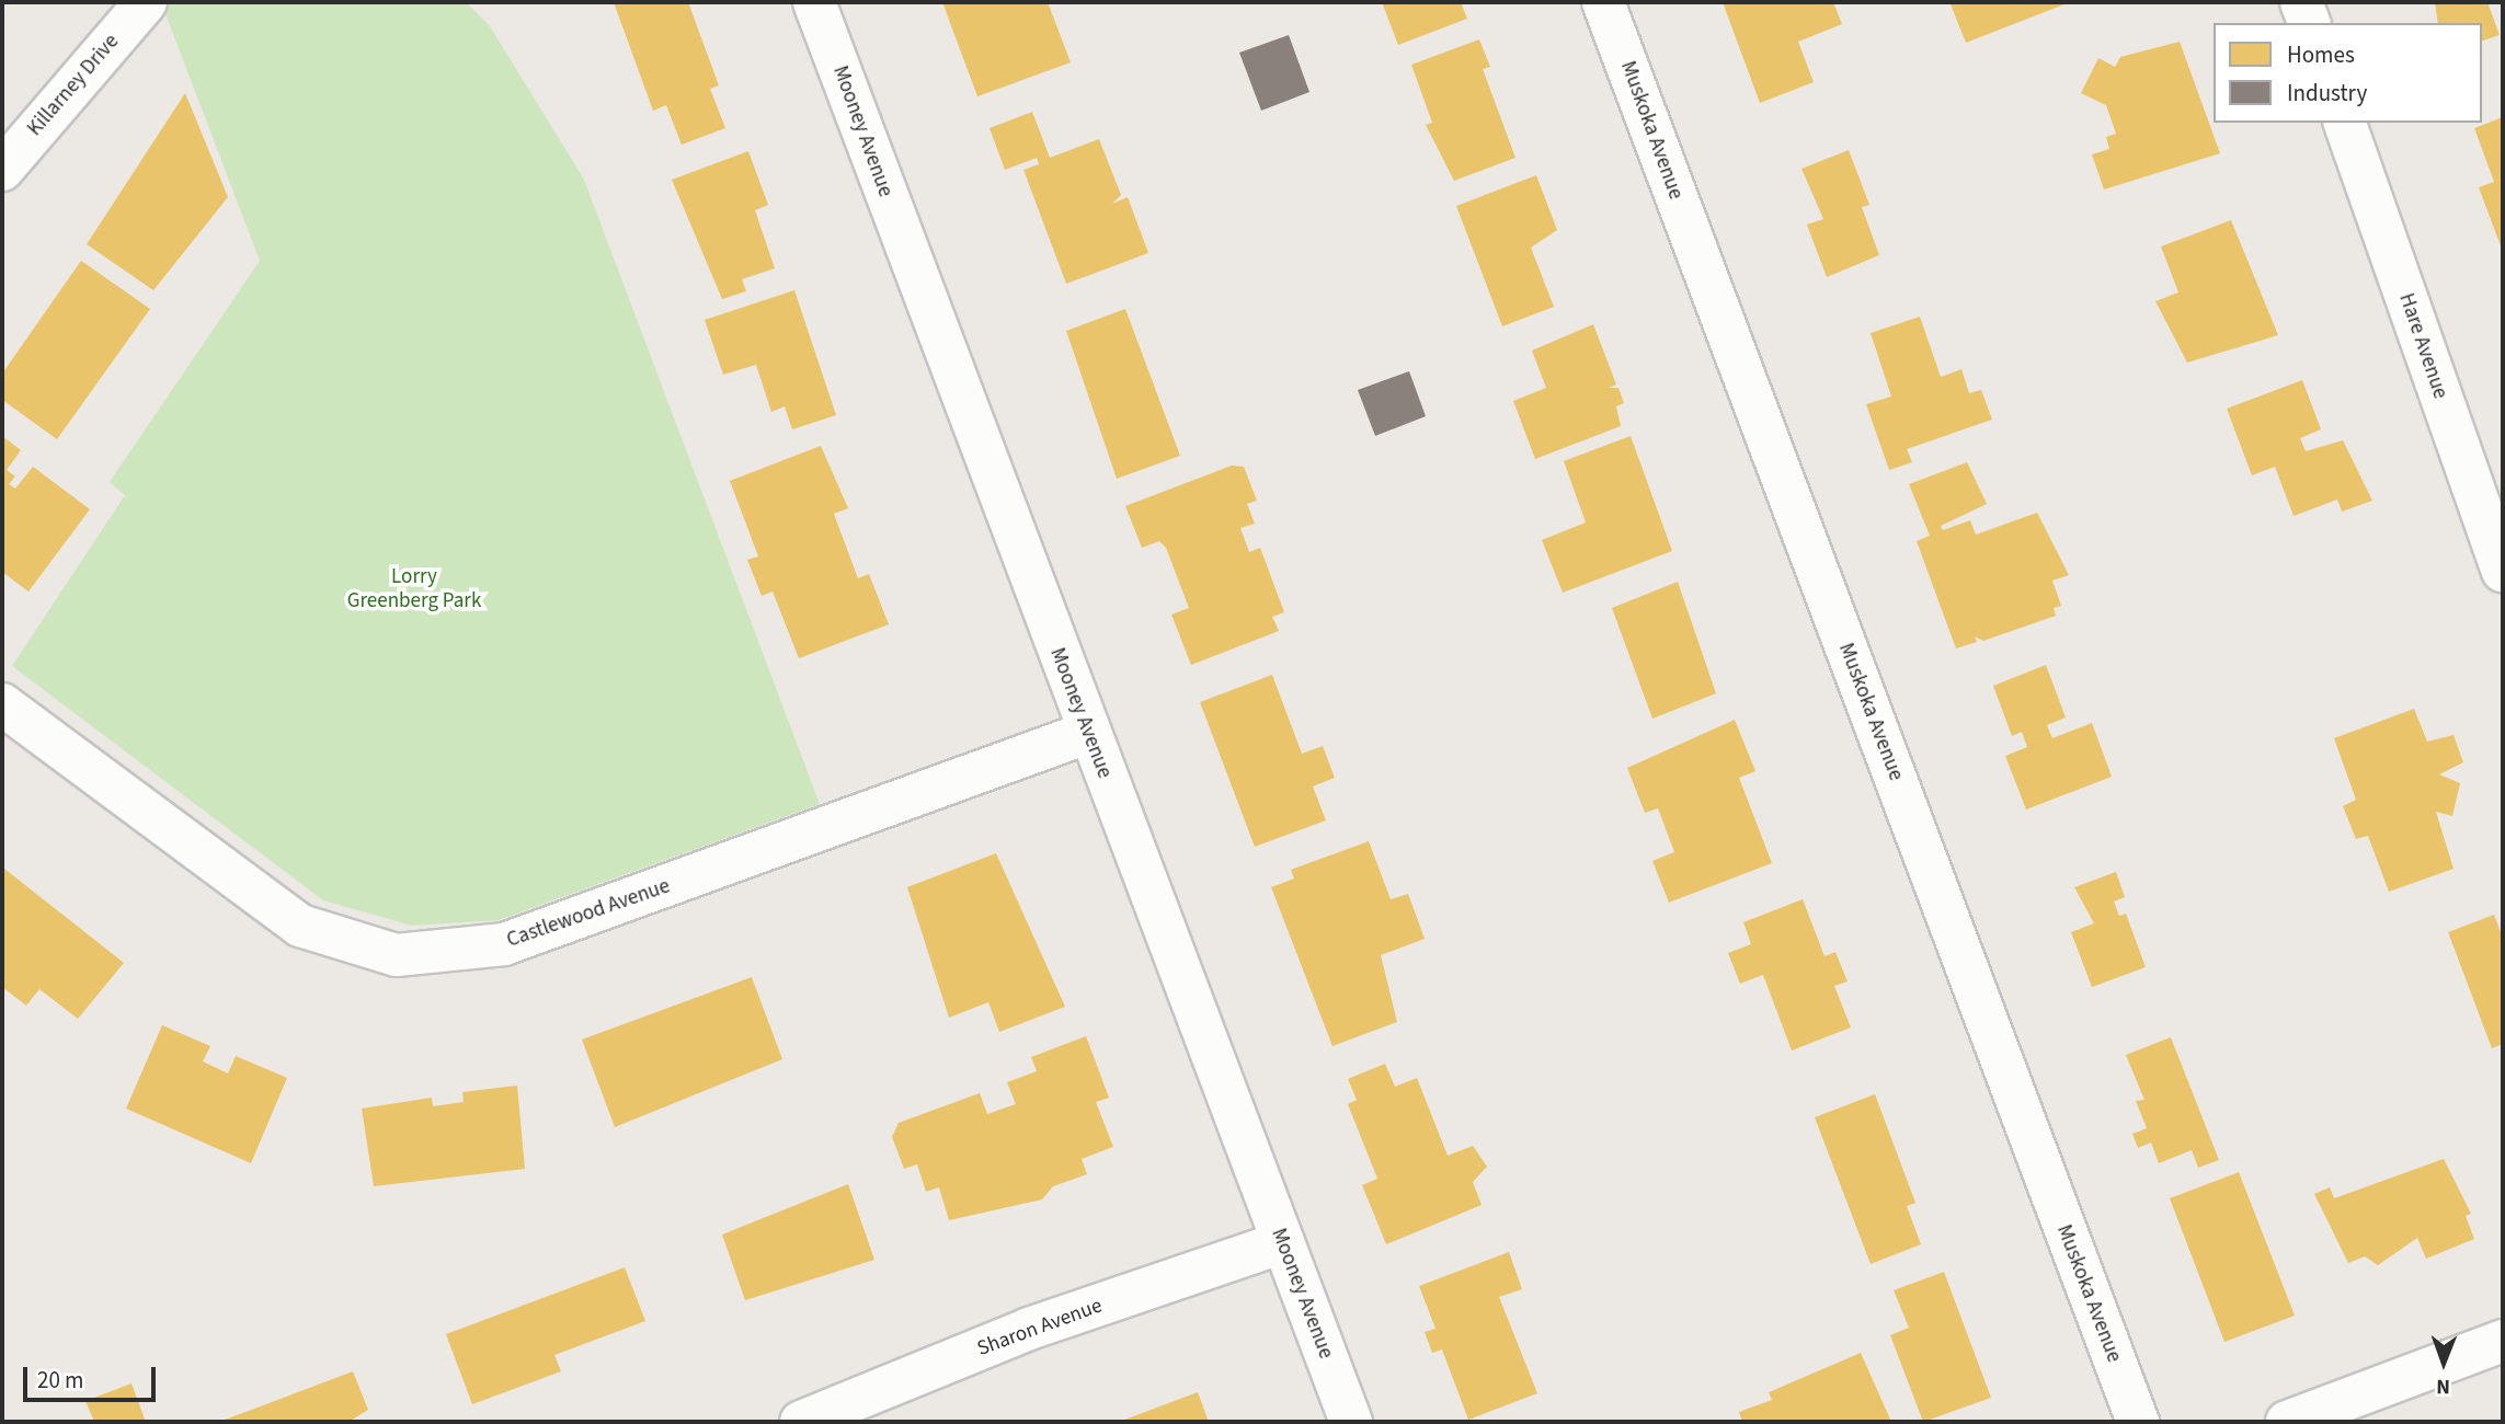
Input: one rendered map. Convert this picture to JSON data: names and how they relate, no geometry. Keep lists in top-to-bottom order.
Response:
{
  "streets": {
    "street": [
      "Killarney Drive",
      "Muskoka Avenue",
      "Mooney Avenue",
      "Hare Avenue",
      "Castlewood Avenue",
      "Sharon Avenue"
    ]
  },
  "crossings": [
    ["Mooney Avenue", "Castlewood Avenue"],
    ["Mooney Avenue", "Sharon Avenue"]
  ],
  "parks": ["Lorry Greenberg Park"],
  "legend": ["Homes", "Industry"],
  "scale_bar": "20 m",
  "north": "bottom"
}
